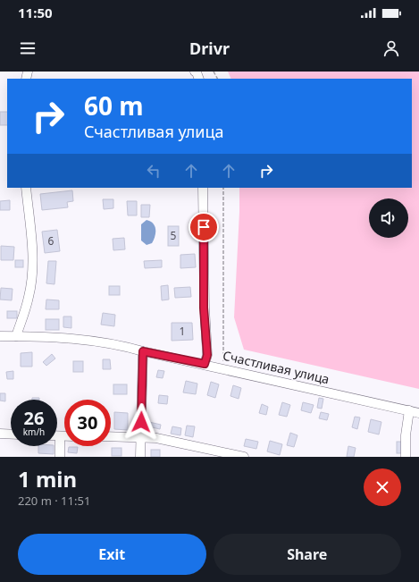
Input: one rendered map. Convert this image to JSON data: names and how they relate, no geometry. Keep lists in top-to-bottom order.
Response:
{
  "streets": {
    "street": ["Счастливая улица"]
  },
  "house_numbers": ["5", "6", "1"],
  "page": {
    "status": "11:50",
    "header": "Drivr",
    "turn": ["60 m", "Счастливая улица"],
    "speed": "26 km/h",
    "limit": "30",
    "heading": ["1 min", "220 m · 11:51"],
    "buttons": ["Exit", "Share"]
  }
}
